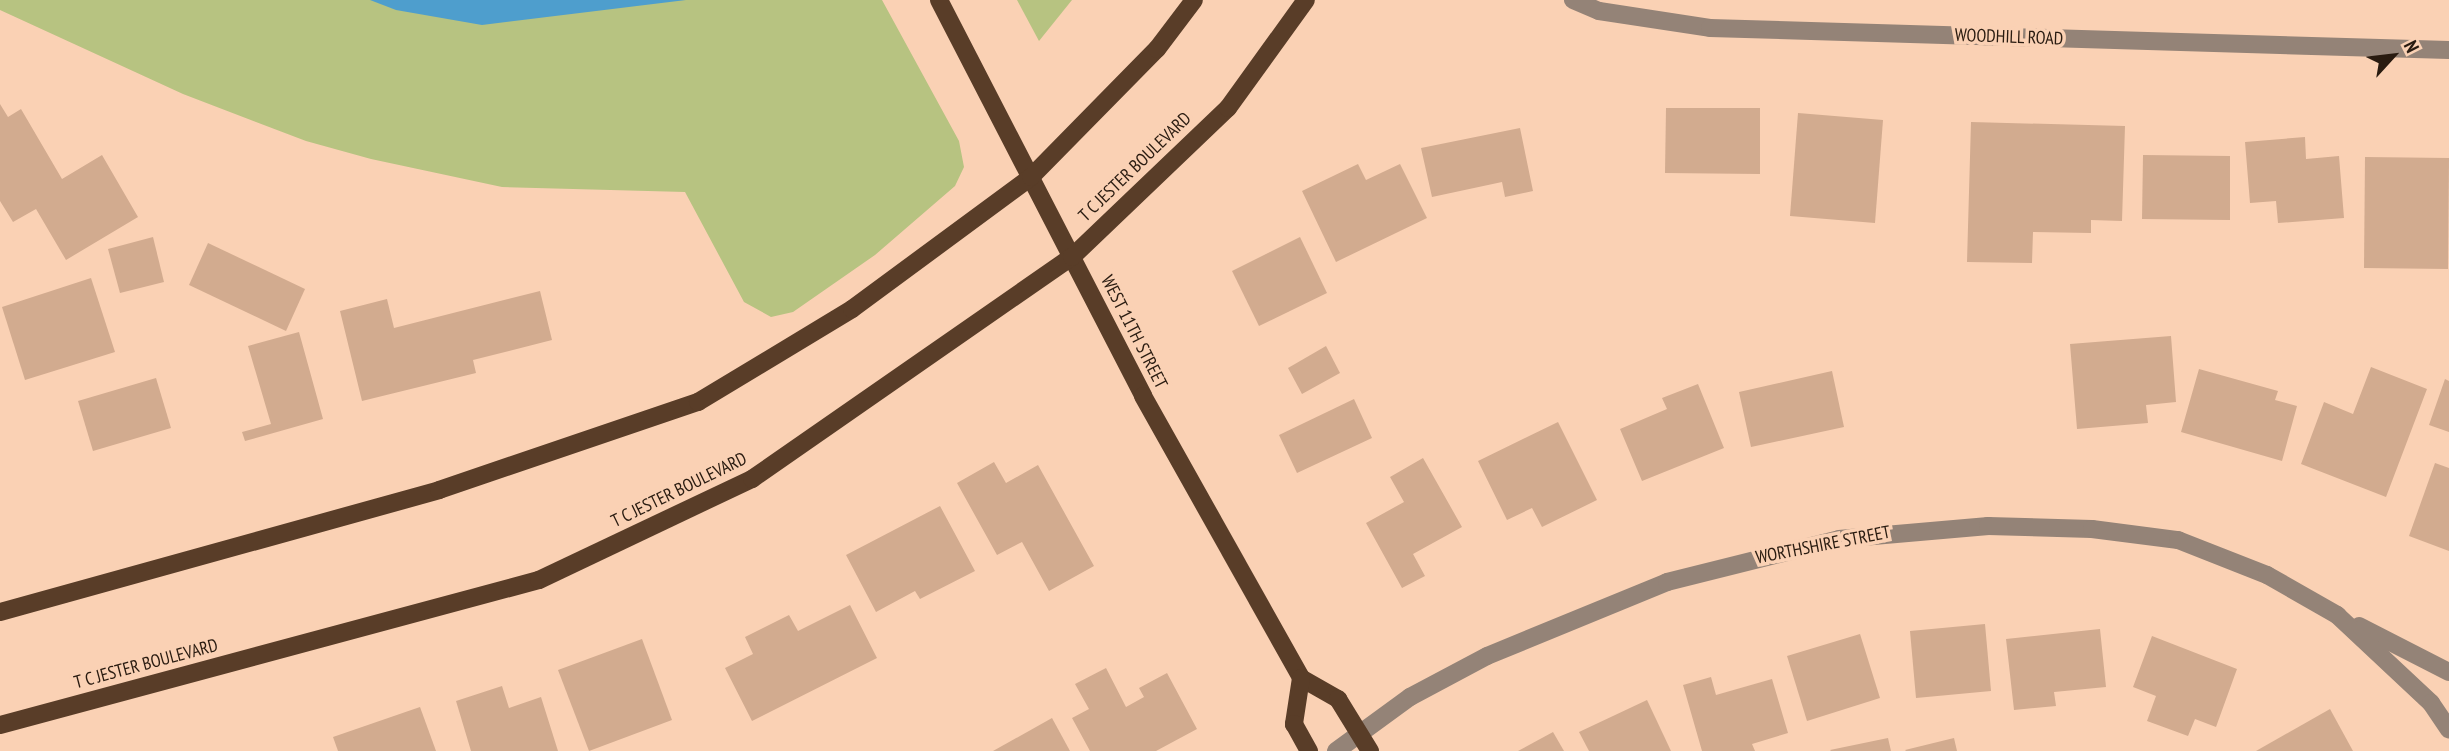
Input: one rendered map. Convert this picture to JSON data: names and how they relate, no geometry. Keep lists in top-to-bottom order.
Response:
{
  "streets": {
    "main road": ["T C JESTER BOULEVARD", "WEST 11TH STREET"],
    "street": ["WOODHILL ROAD", "WORTHSHIRE STREET"]
  },
  "crossings": [
    ["T C JESTER BOULEVARD", "WEST 11TH STREET"]
  ],
  "north": "top right"
}
